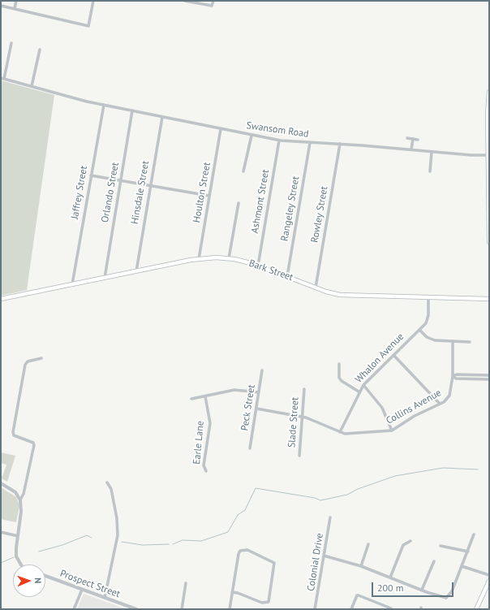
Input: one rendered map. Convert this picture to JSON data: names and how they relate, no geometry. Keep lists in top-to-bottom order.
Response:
{
  "streets": {
    "main road": ["Bark Street"],
    "street": [
      "Swansom Road",
      "Jaffrey Street",
      "Orlando Street",
      "Hinsdale Street",
      "Houlton Street",
      "Ashmont Street",
      "Rangeley Street",
      "Rowley Street",
      "Whalon Avenue",
      "Collins Avenue",
      "Peck Street",
      "Slade Street",
      "Earle Lane",
      "Colonial Drive",
      "Prospect Street"
    ]
  },
  "crossings": [
    ["Swansom Road", "Jaffrey Street"],
    ["Swansom Road", "Orlando Street"],
    ["Swansom Road", "Hinsdale Street"],
    ["Swansom Road", "Houlton Street"],
    ["Swansom Road", "Ashmont Street"],
    ["Swansom Road", "Rangeley Street"],
    ["Swansom Road", "Rowley Street"],
    ["Jaffrey Street", "Bark Street"],
    ["Orlando Street", "Bark Street"],
    ["Hinsdale Street", "Bark Street"],
    ["Houlton Street", "Bark Street"],
    ["Ashmont Street", "Bark Street"],
    ["Rangeley Street", "Bark Street"],
    ["Rowley Street", "Bark Street"],
    ["Bark Street", "Whalon Avenue"],
    ["Whalon Avenue", "Collins Avenue"],
    ["Collins Avenue", "Peck Street"],
    ["Collins Avenue", "Slade Street"]
  ],
  "scale_bar": "200 m",
  "north": "right"
}
